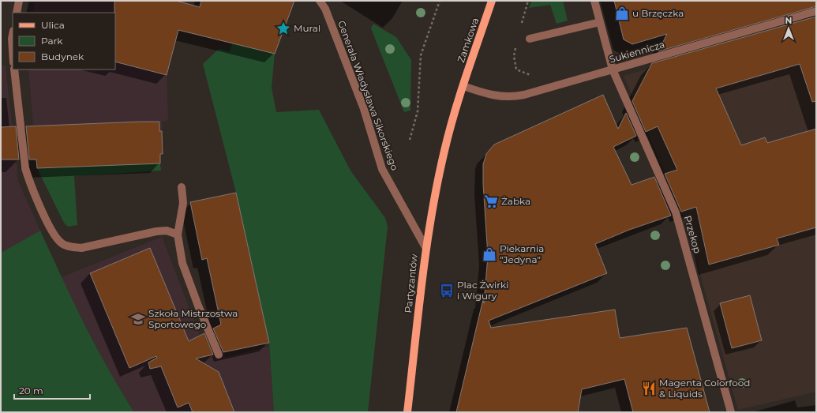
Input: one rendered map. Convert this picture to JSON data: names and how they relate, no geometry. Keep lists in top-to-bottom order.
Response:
{
  "streets": {
    "main road": ["Zamkowa", "Partyzantów"],
    "street": ["Sukiennicza", "Generała Władysława Sikorskiego", "Przekop"]
  },
  "crossings": [
    ["Zamkowa", "Sukiennicza"],
    ["Zamkowa", "Partyzantów"],
    ["Sukiennicza", "Przekop"],
    ["Sukiennicza", "Partyzantów"],
    ["Generała Władysława Sikorskiego", "Partyzantów"]
  ],
  "places": {
    "shop": ["u Brzęczka", "Piekarnia \"Jedyna\""],
    "place": ["Mural"],
    "supermarket": ["Żabka"],
    "bus stop": ["Plac Żwirki i Wigury"],
    "school or university": ["Szkoła Mistrzostwa Sportowego"],
    "restaurant": ["Magenta Colorfood & Liquids"]
  },
  "legend": ["Ulica", "Park", "Budynek"],
  "scale_bar": "20 m",
  "north": "top"
}
